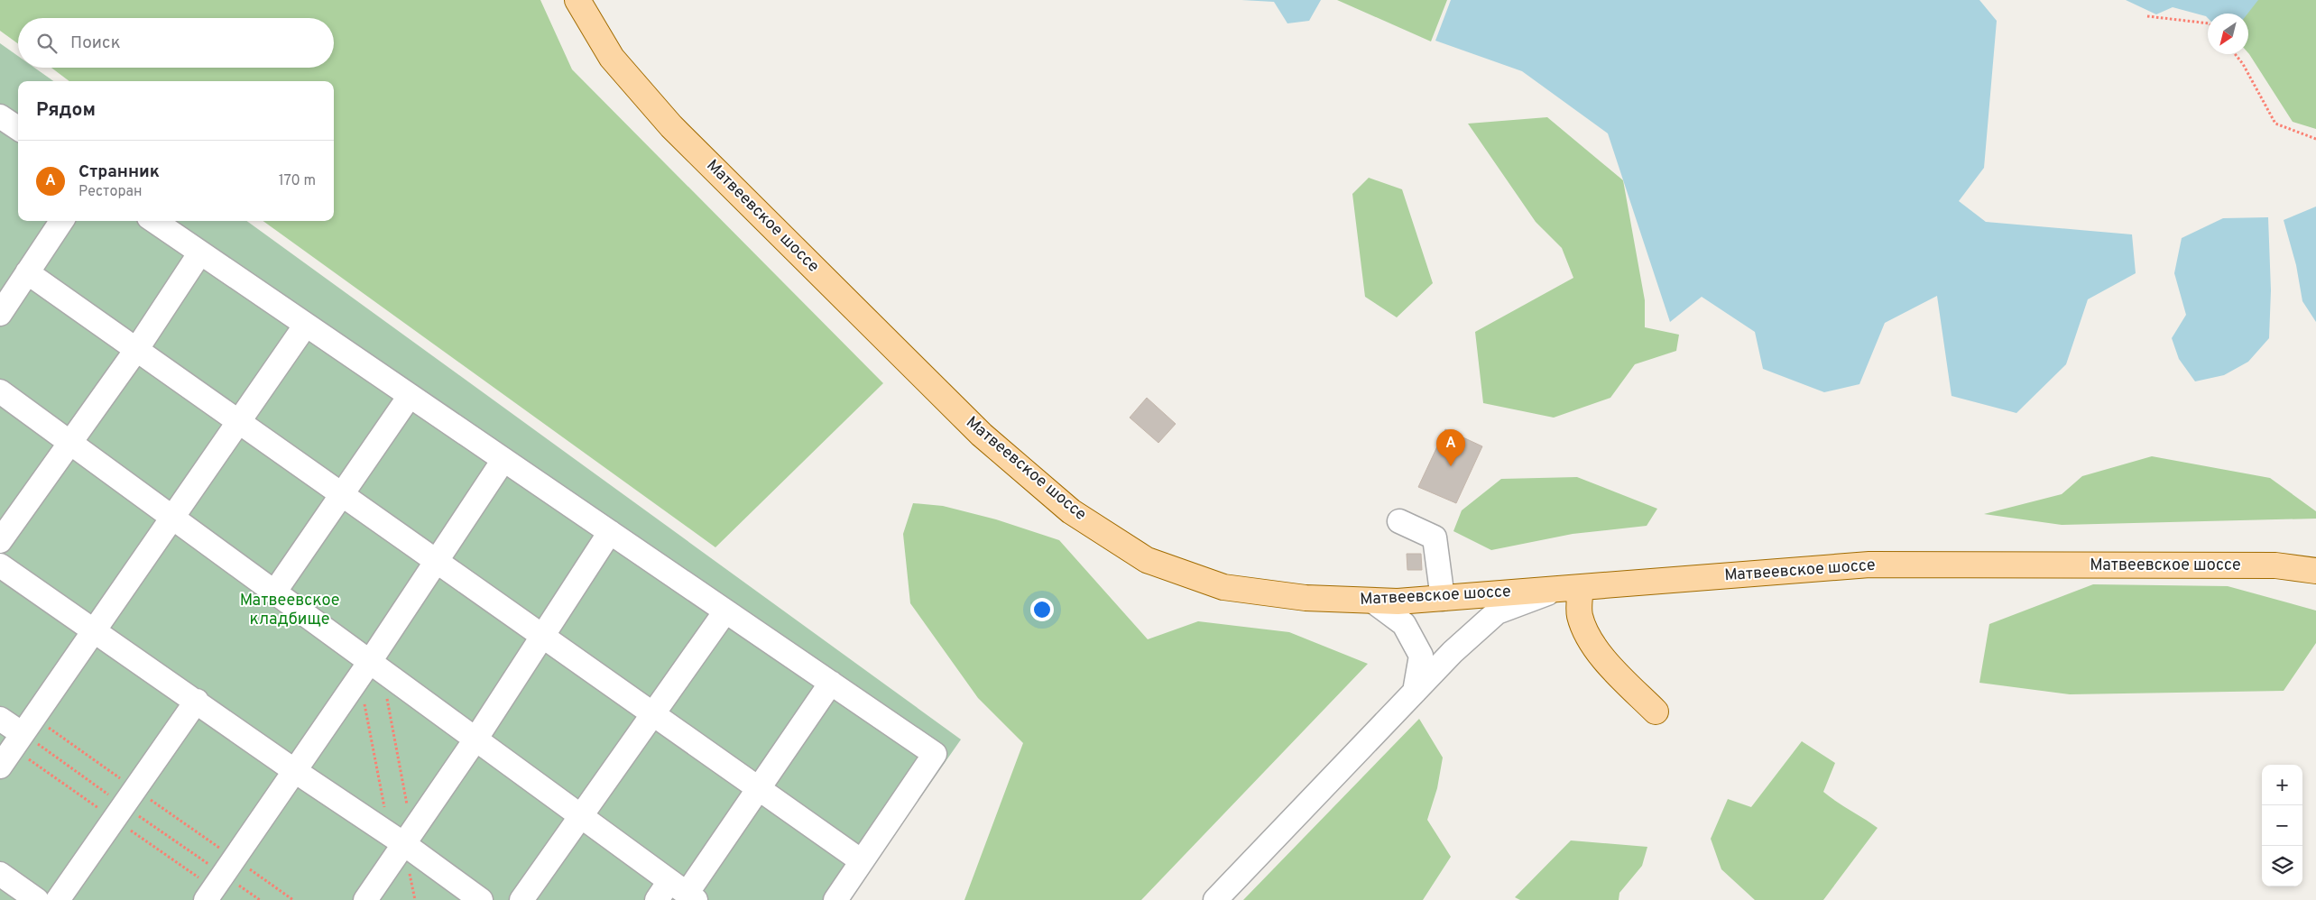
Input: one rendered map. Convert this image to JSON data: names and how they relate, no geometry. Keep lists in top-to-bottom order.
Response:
{
  "streets": {
    "main road": ["Матвеевское шоссе"]
  },
  "parks": ["Матвеевское кладбище"],
  "north": "bottom left",
  "page": {
    "search": "Поиск",
    "heading": "Рядом",
    "list": [
      {
        "mark": "A",
        "name": "Странник",
        "note": "Ресторан",
        "value": "170 m"
      }
    ],
    "pins": "A",
    "map_buttons": ["+", "−"]
  }
}
